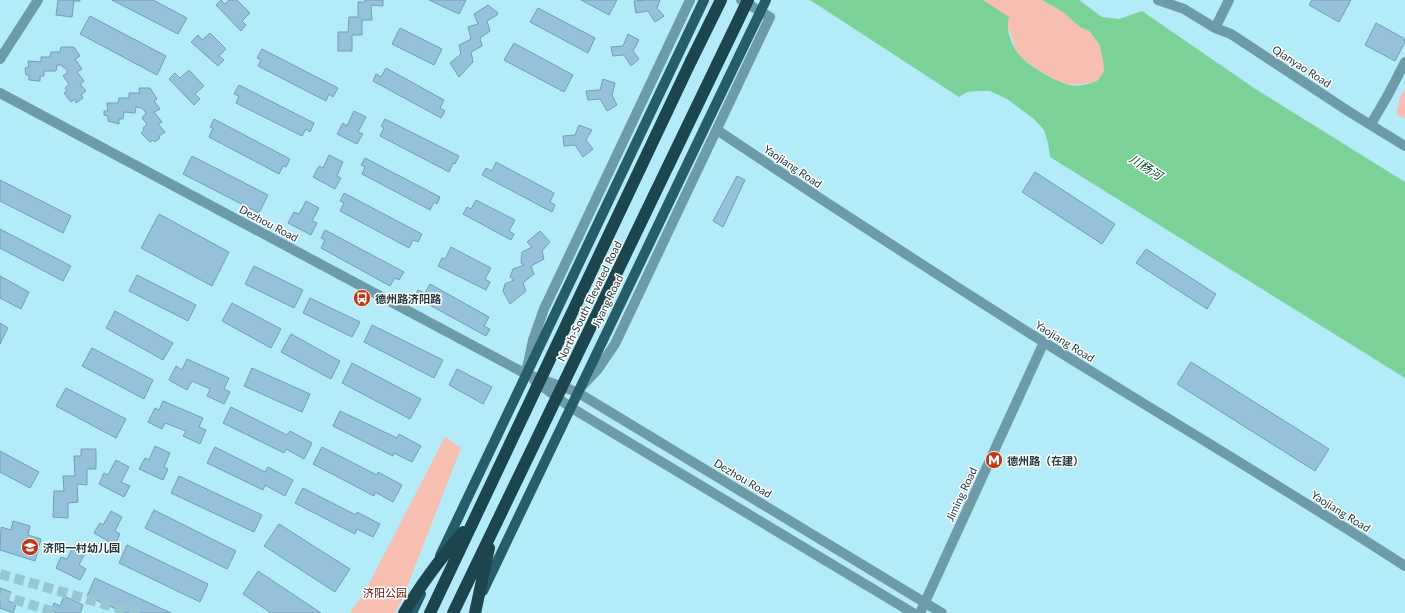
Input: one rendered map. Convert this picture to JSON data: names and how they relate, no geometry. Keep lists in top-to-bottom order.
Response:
{
  "streets": {
    "highway": ["North-South Elevated Road"],
    "main road": ["Jiyang Road"],
    "street": [
      "Qianyao Road",
      "Yaojiang Road",
      "Dezhou Road",
      "Jiming Road"
    ]
  },
  "crossings": [
    ["Yaojiang Road", "Jiming Road"],
    ["Dezhou Road", "Jiyang Road"],
    ["Dezhou Road", "Jiming Road"]
  ],
  "water": ["川杨河"],
  "parks": ["济阳公园"],
  "places": {
    "bus stop": ["德州路济阳路"],
    "metro station": ["德州路（在建）"],
    "school or university": ["济阳一村幼儿园"]
  }
}
